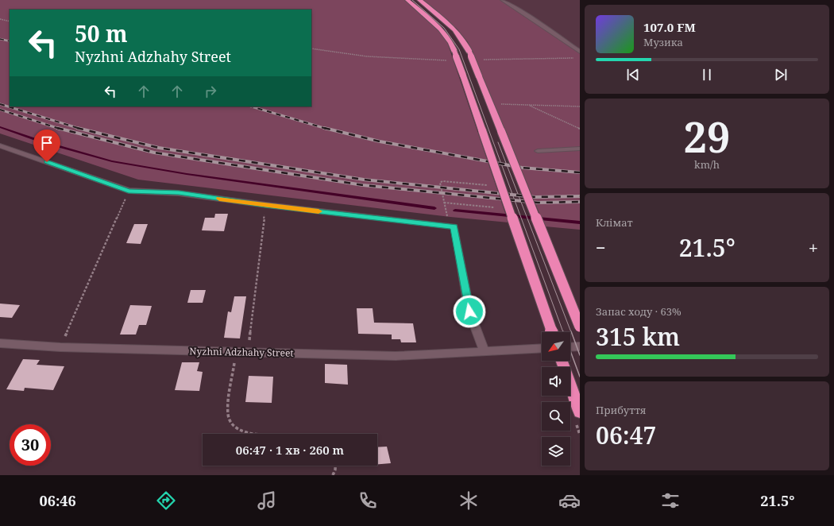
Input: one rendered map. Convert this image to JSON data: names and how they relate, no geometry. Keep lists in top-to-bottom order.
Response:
{
  "streets": {
    "street": ["Nyzhni Adzhahy Street"]
  },
  "north": "bottom left",
  "page": {
    "turn": ["50 m", "Nyzhni Adzhahy Street"],
    "song": ["107.0 FM", "Музика"],
    "tile": [
      ["29", "km/h"],
      "Клімат",
      ["Запас ходу · 63%", "315 km"],
      ["Прибуття", "06:47"]
    ],
    "heat": ["−", "21.5°", "+"],
    "limit": "30",
    "trip": "06:47 · 1 хв · 260 m",
    "tabs": ["06:46", "21.5°"]
  }
}
